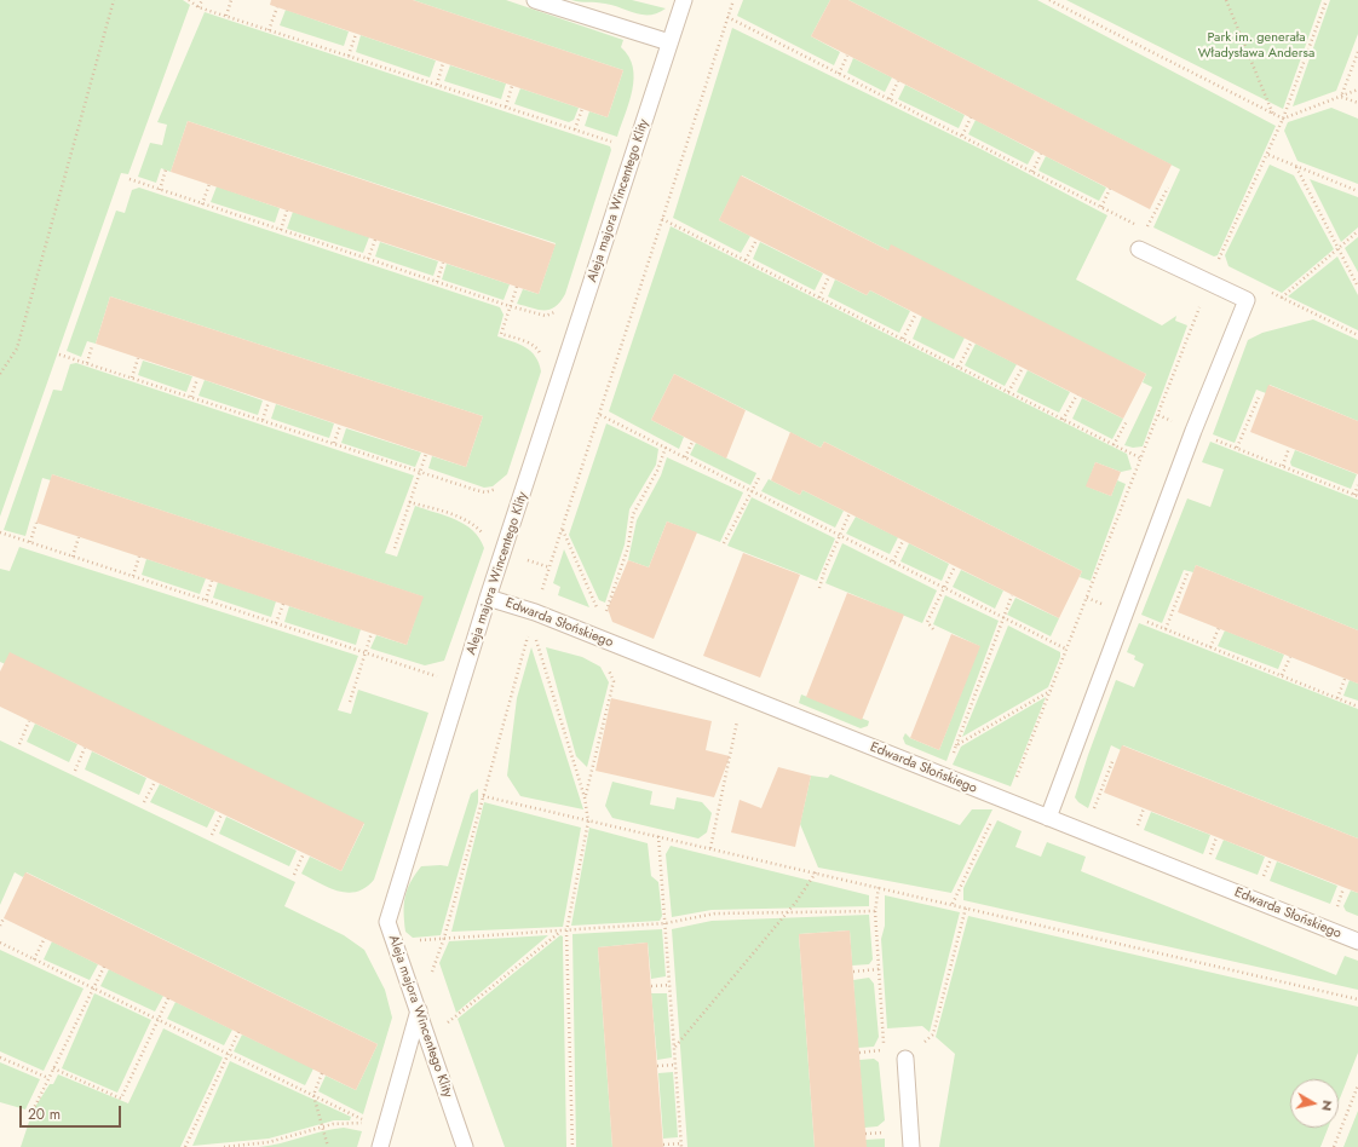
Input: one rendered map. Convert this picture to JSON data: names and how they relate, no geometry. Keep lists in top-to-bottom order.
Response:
{
  "streets": {
    "lane": ["Aleja majora Wincentego Klity", "Edwarda Słońskiego"]
  },
  "crossings": [
    ["Aleja majora Wincentego Klity", "Edwarda Słońskiego"]
  ],
  "parks": ["Park im. generała Władysława Andersa"],
  "scale_bar": "20 m",
  "north": "right"
}
